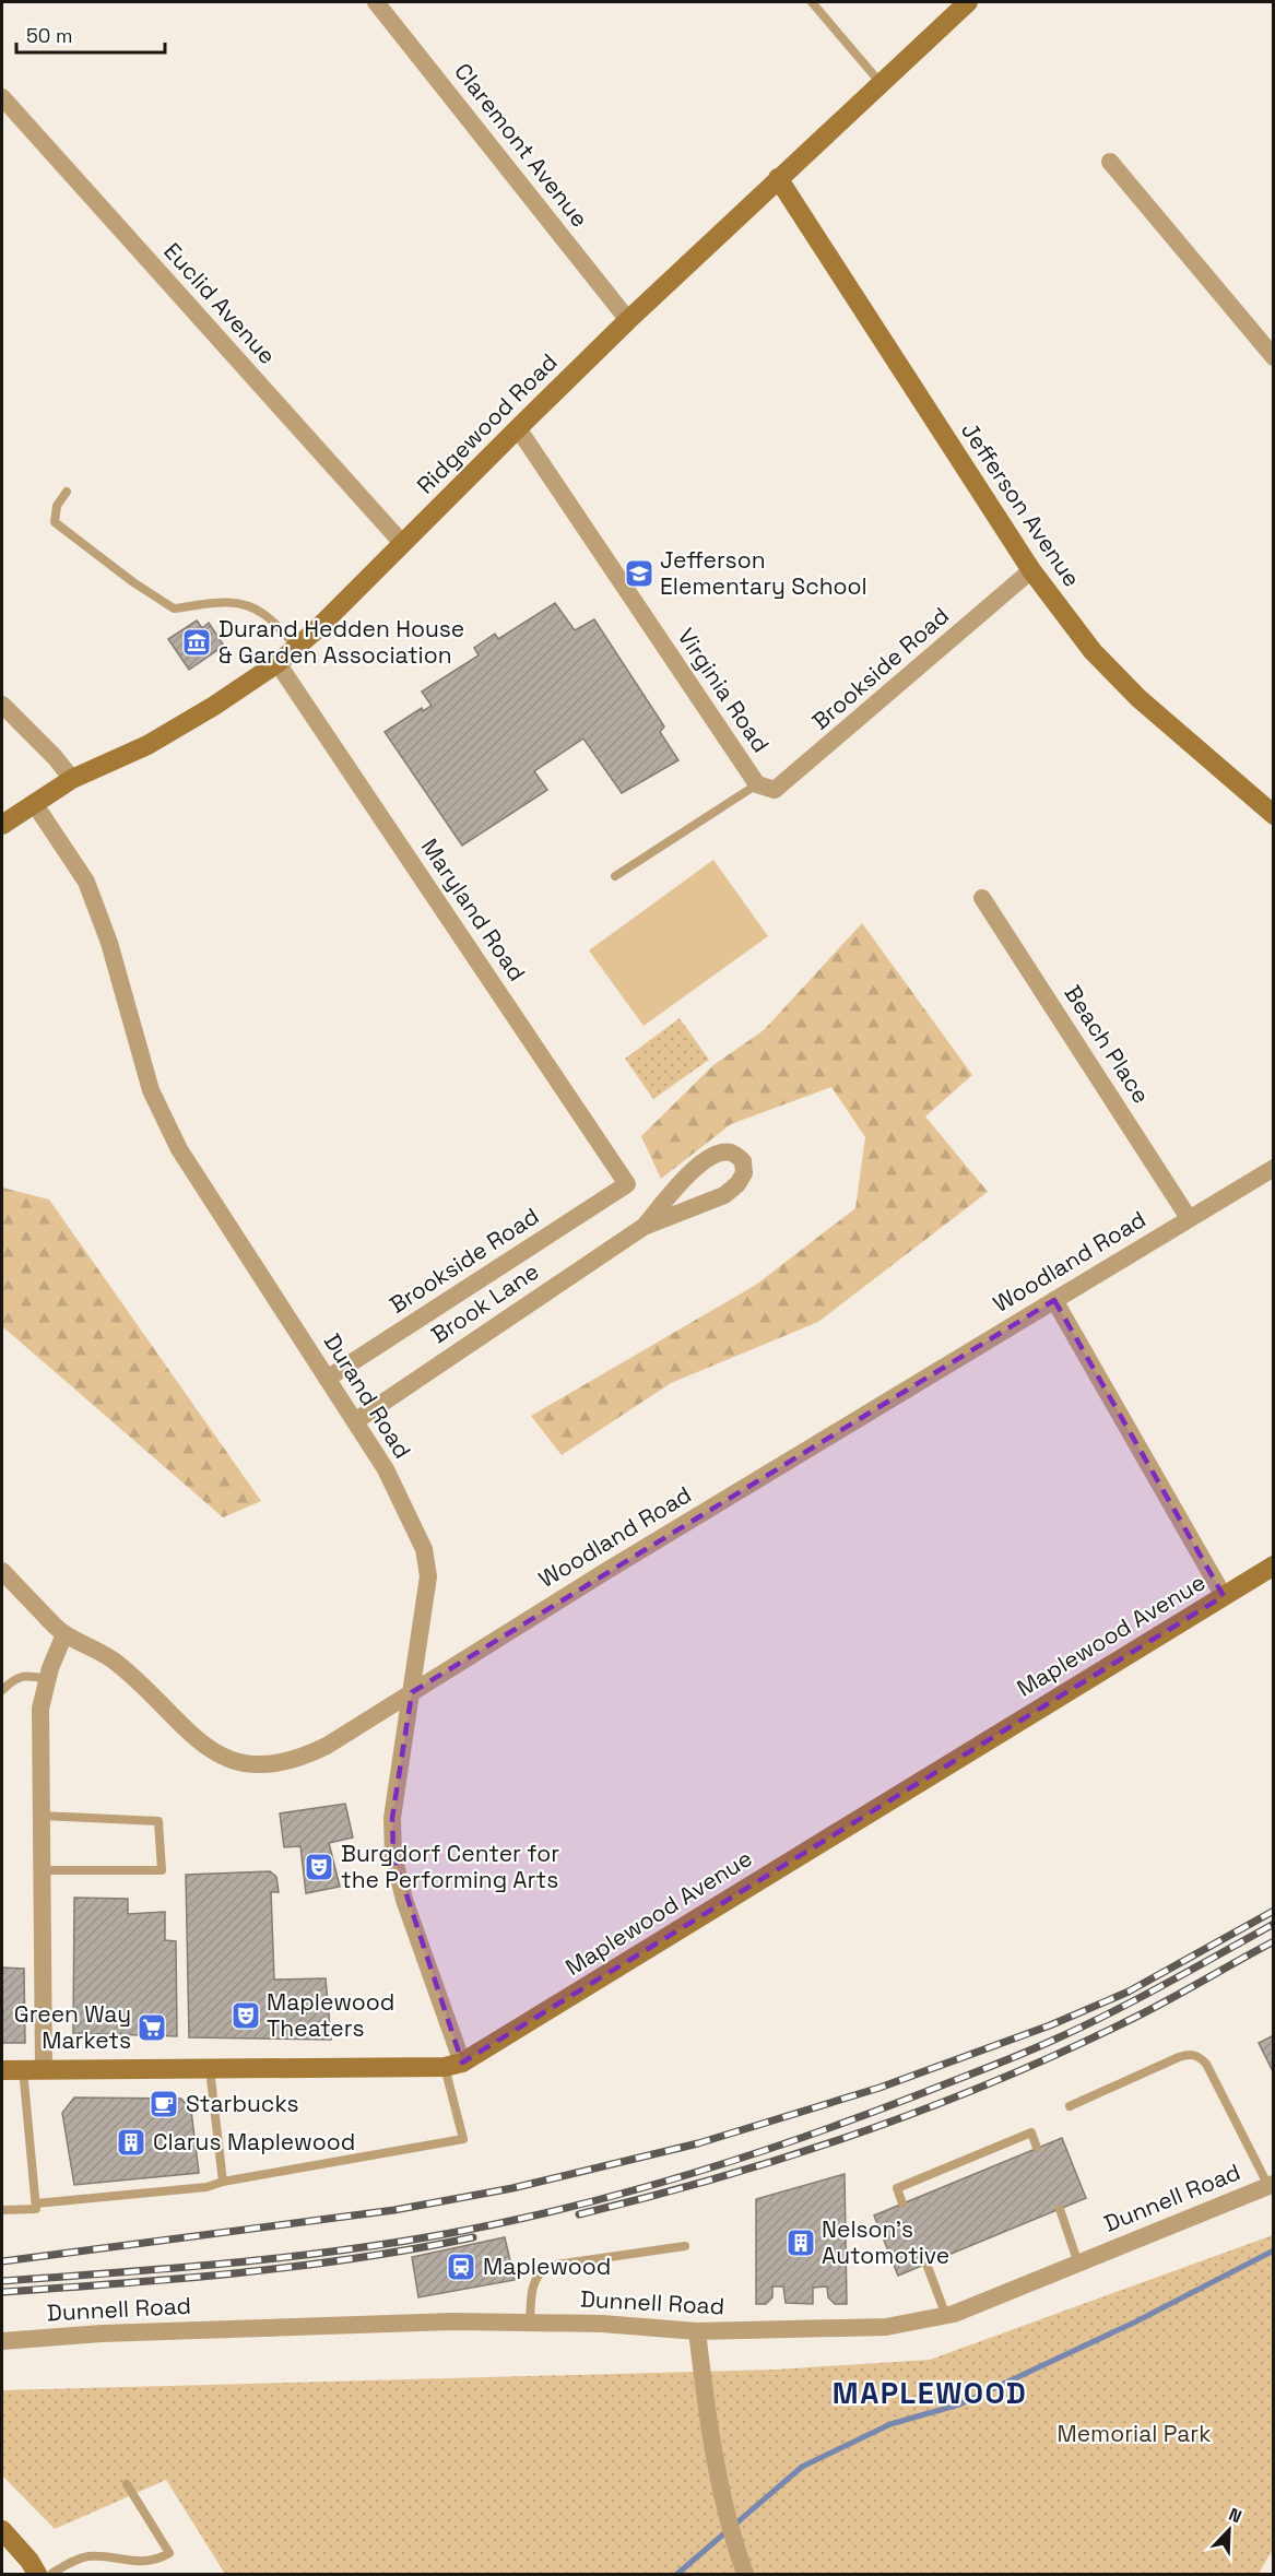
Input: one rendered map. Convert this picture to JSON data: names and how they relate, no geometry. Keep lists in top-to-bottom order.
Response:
{
  "streets": {
    "street": [
      "Claremont Avenue",
      "Euclid Avenue",
      "Ridgewood Road",
      "Jefferson Avenue",
      "Brookside Road",
      "Virginia Road",
      "Maryland Road",
      "Beach Place",
      "Woodland Road",
      "Brook Lane",
      "Durand Road",
      "Maplewood Avenue",
      "Dunnell Road"
    ]
  },
  "crossings": [
    ["Claremont Avenue", "Ridgewood Road"],
    ["Euclid Avenue", "Ridgewood Road"],
    ["Ridgewood Road", "Jefferson Avenue"],
    ["Ridgewood Road", "Virginia Road"],
    ["Ridgewood Road", "Maryland Road"],
    ["Ridgewood Road", "Durand Road"],
    ["Jefferson Avenue", "Brookside Road"],
    ["Brookside Road", "Virginia Road"],
    ["Brookside Road", "Maryland Road"],
    ["Brookside Road", "Durand Road"],
    ["Beach Place", "Woodland Road"],
    ["Woodland Road", "Durand Road"],
    ["Brook Lane", "Durand Road"],
    ["Durand Road", "Maplewood Avenue"]
  ],
  "districts": ["MAPLEWOOD"],
  "parks": ["Memorial Park"],
  "places": {
    "school or university": ["Jefferson Elementary School"],
    "museum": ["Durand Hedden House & Garden Association"],
    "theatre": ["Burgdorf Center for the Performing Arts", "Maplewood Theaters"],
    "supermarket": ["Green Way Markets"],
    "cafe": ["Starbucks"],
    "building": ["Clarus Maplewood", "Nelson's Automotive"],
    "station": ["Maplewood"]
  },
  "scale_bar": "50 m",
  "north": "top right"
}
